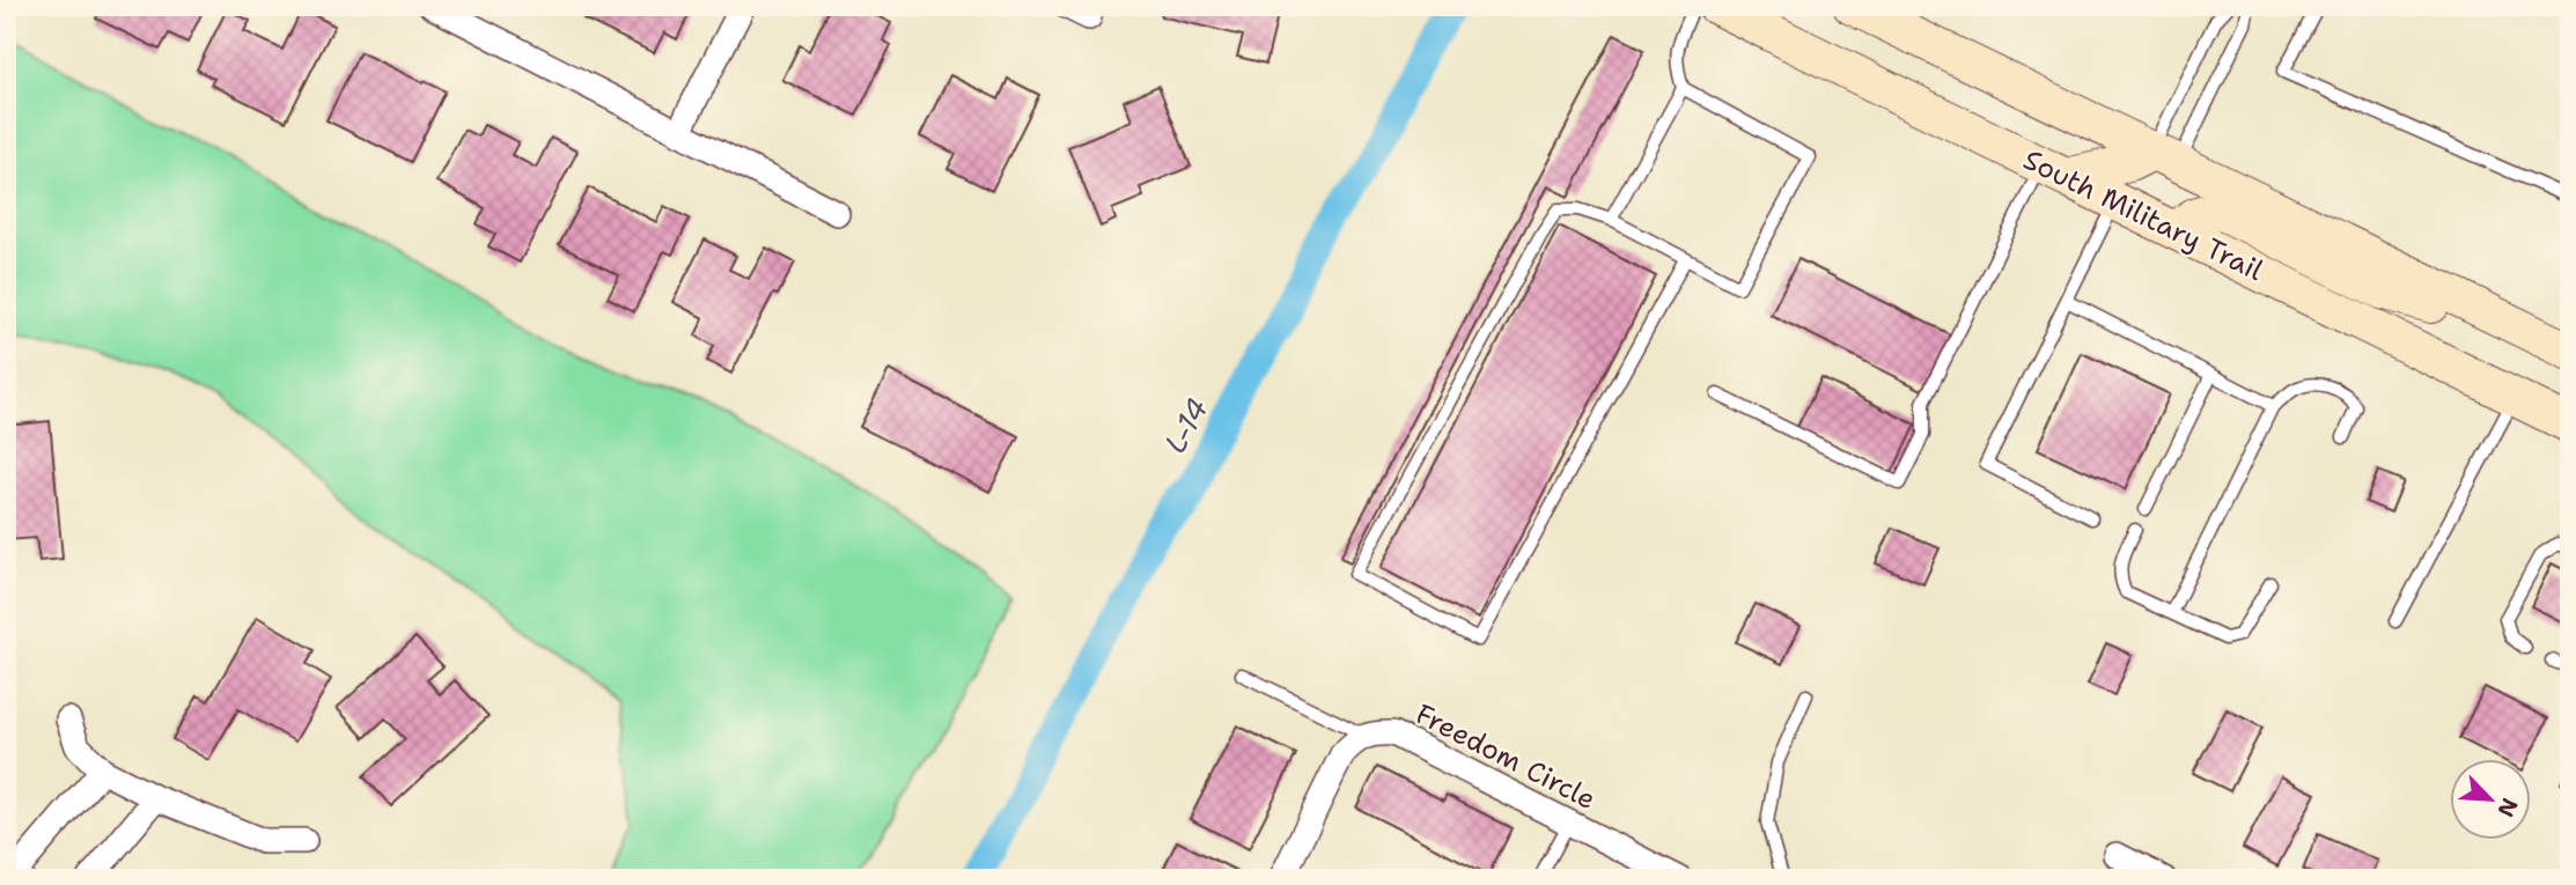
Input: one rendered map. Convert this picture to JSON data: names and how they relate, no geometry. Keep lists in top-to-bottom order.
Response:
{
  "streets": {
    "main road": ["South Military Trail"],
    "street": ["Freedom Circle"]
  },
  "water": ["L-14"],
  "north": "bottom right"
}
